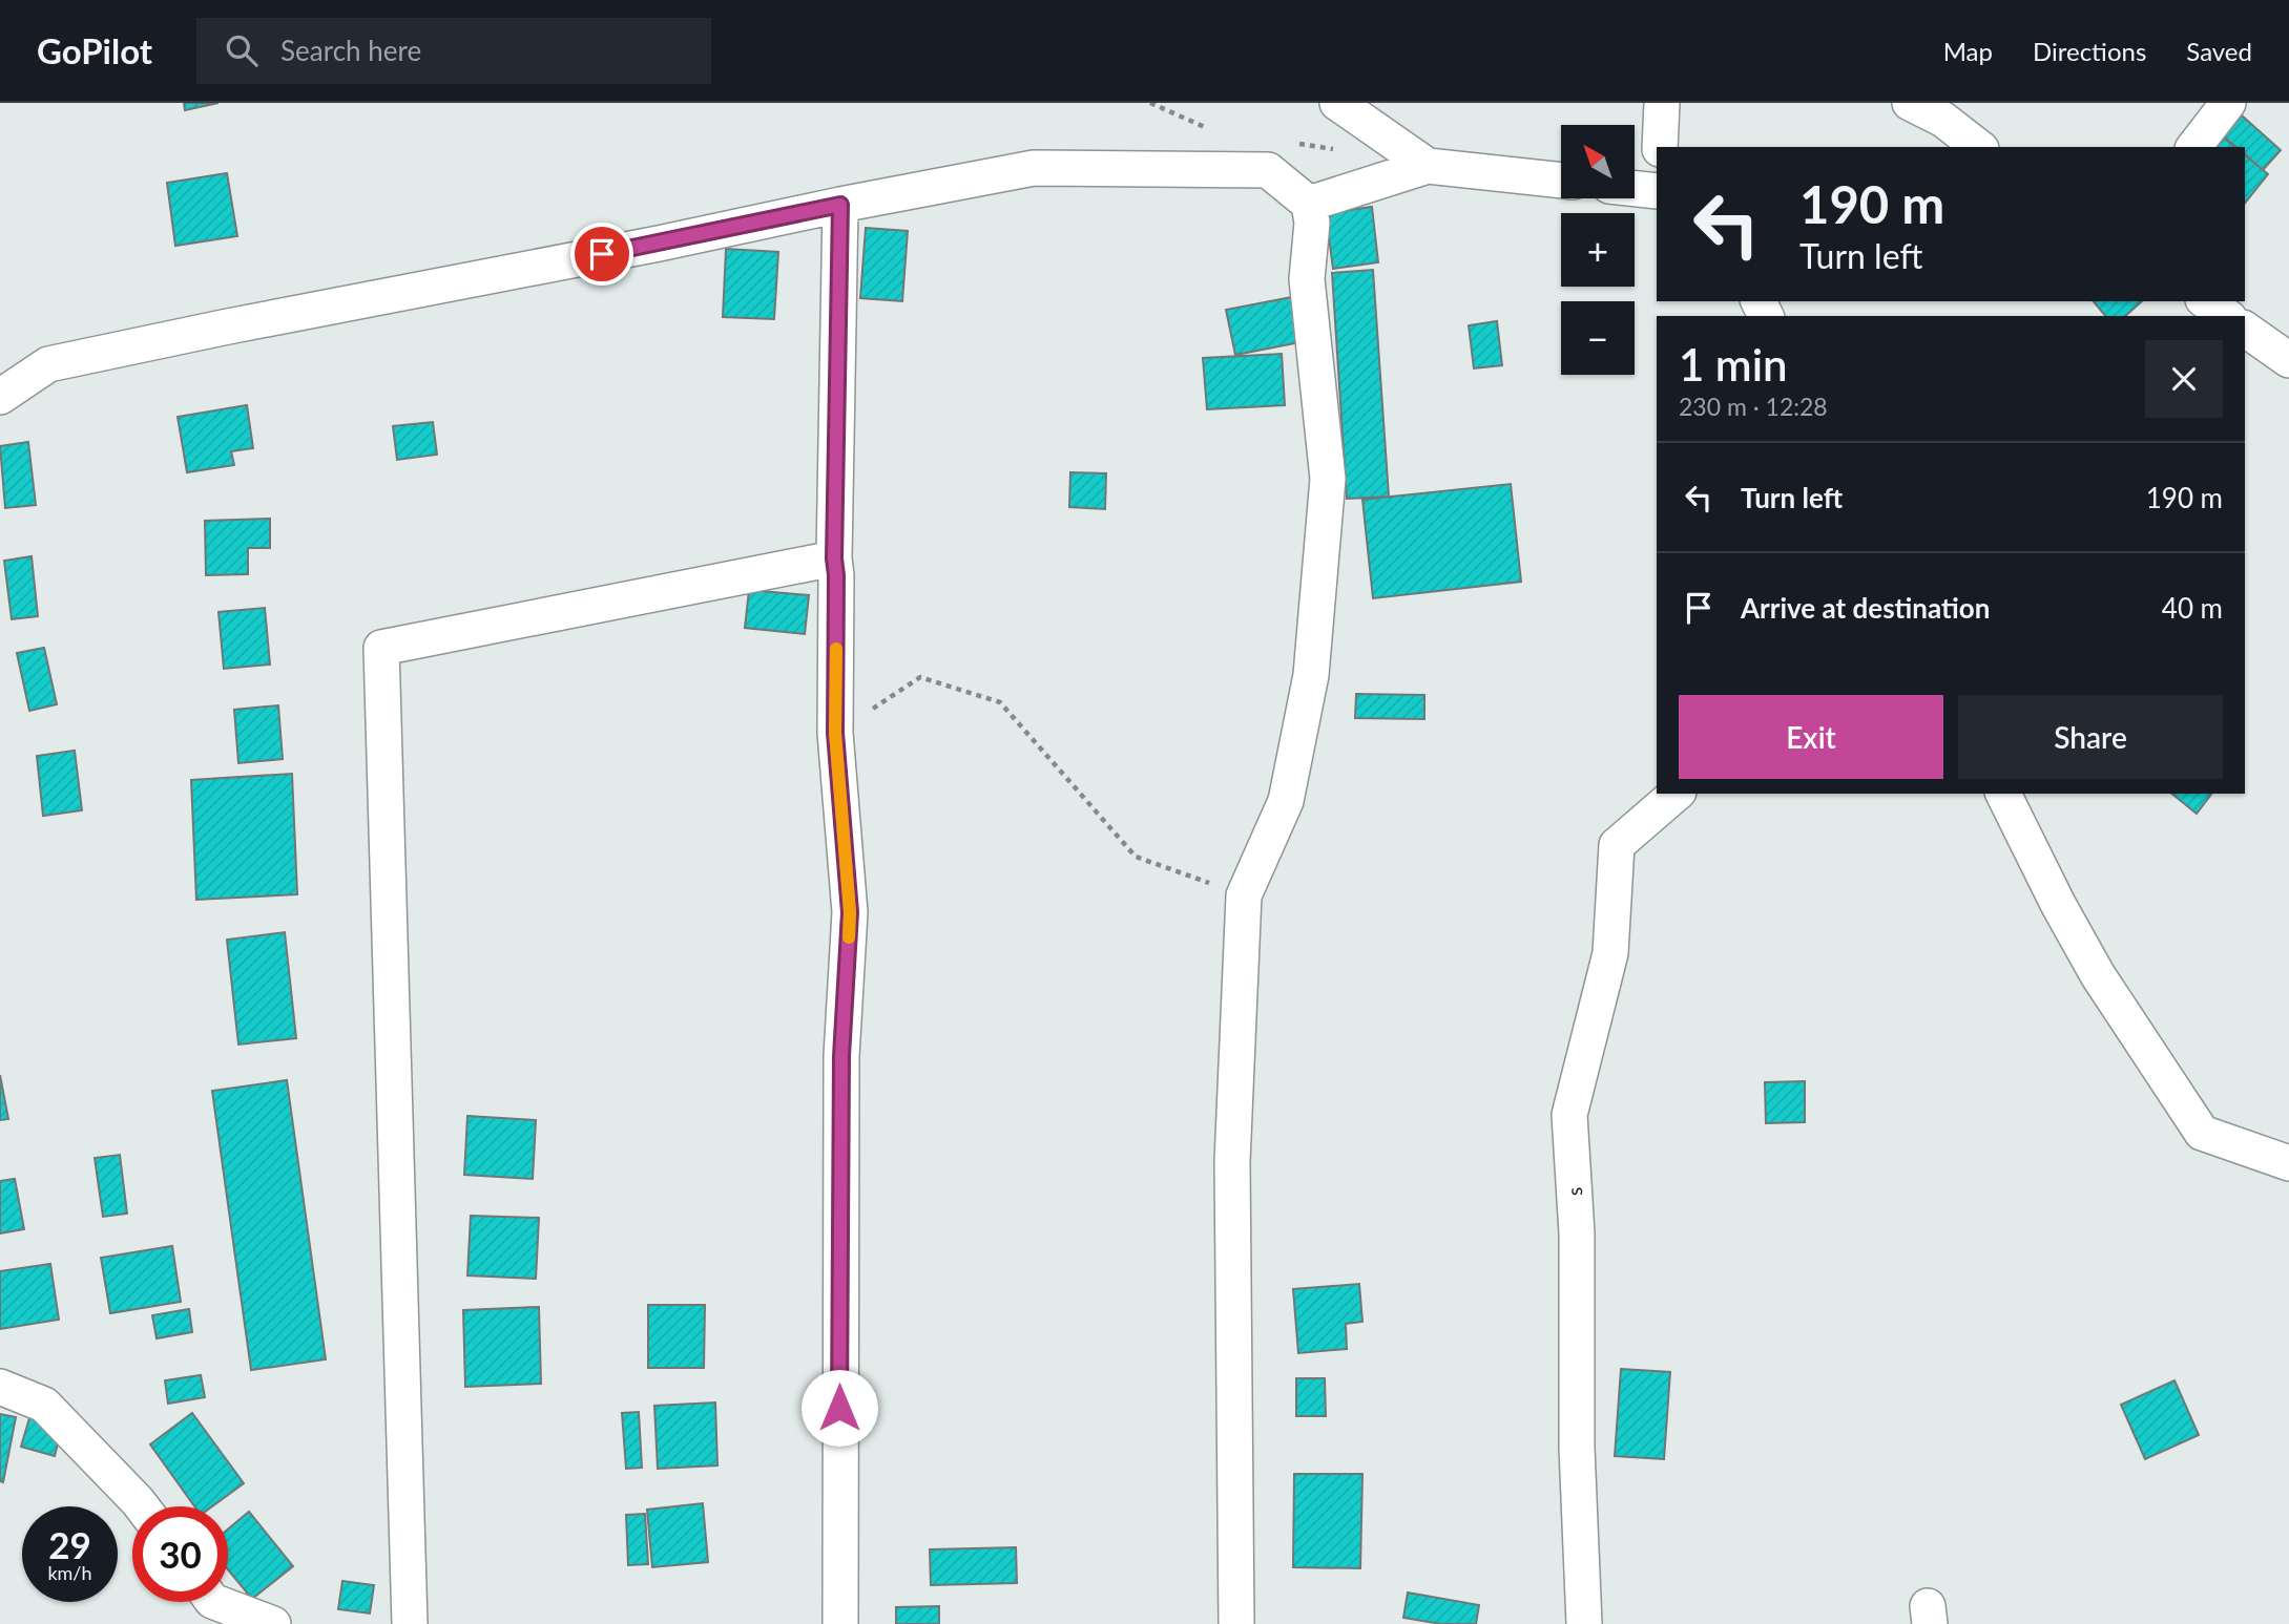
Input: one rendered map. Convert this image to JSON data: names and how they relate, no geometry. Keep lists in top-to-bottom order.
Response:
{
  "streets": {
    "street": ["s"]
  },
  "north": "top left",
  "page": {
    "header": "GoPilot",
    "search": "Search here",
    "nav": ["Map", "Directions", "Saved"],
    "map_buttons": ["+", "−"],
    "turn": ["190 m", "Turn left"],
    "heading": ["1 min", "230 m · 12:28"],
    "list": [
      {
        "name": "Turn left",
        "value": "190 m"
      },
      {
        "name": "Arrive at destination",
        "value": "40 m"
      }
    ],
    "buttons": ["Exit", "Share"],
    "speed": "29 km/h",
    "limit": "30"
  }
}
